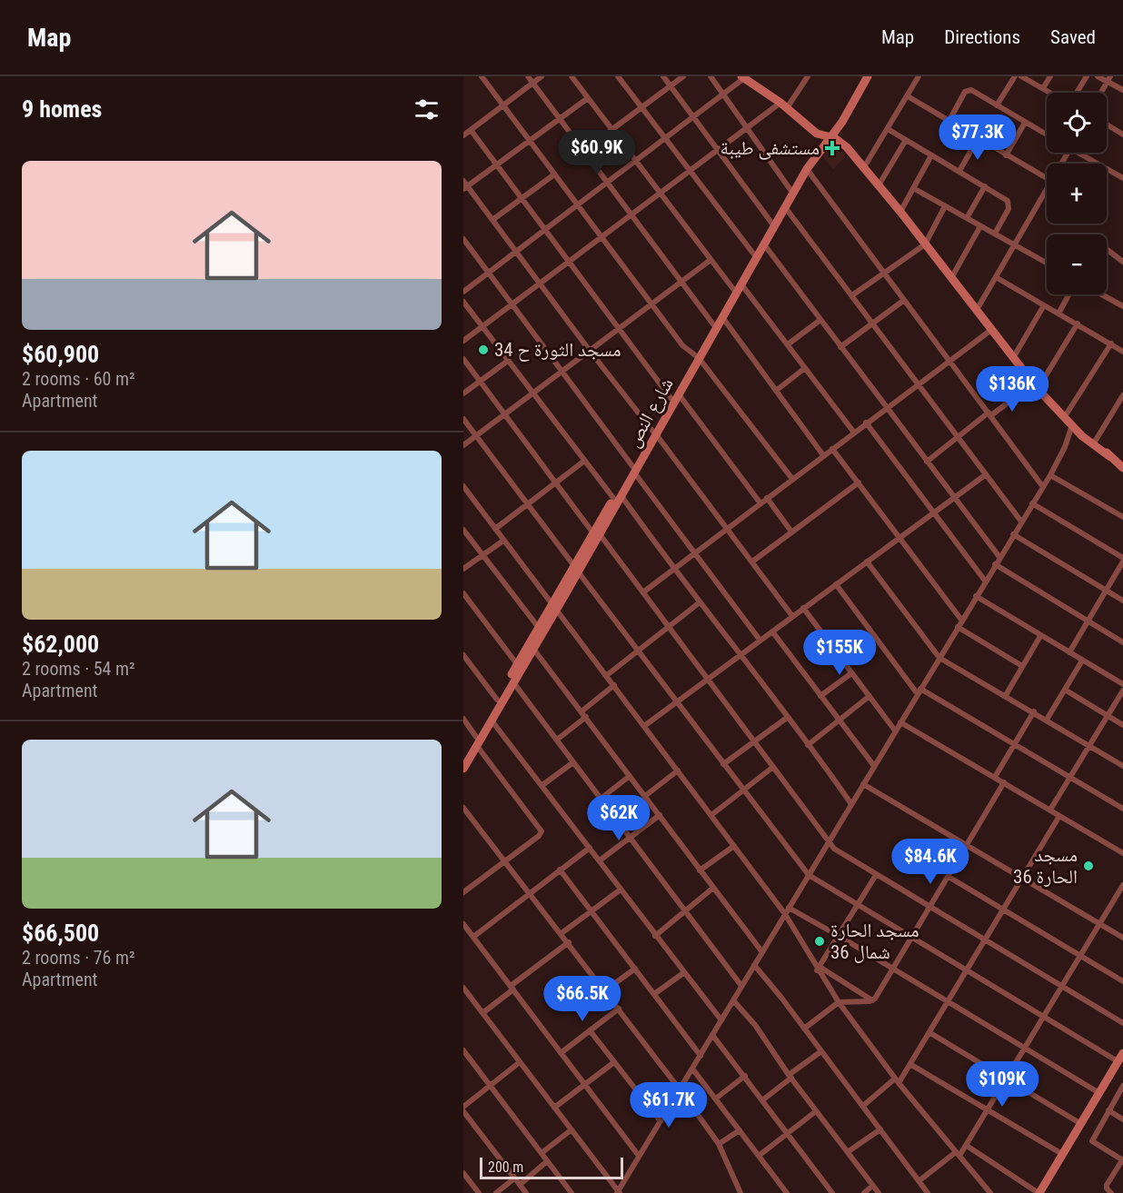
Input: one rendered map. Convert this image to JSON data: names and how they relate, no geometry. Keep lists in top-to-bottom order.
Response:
{
  "streets": {
    "main road": ["شارع النص"]
  },
  "places": {
    "health": ["مستشفى طيبة"],
    "other": ["مسجد الثورة ح 34", "مسجد الحارة 36", "مسجد الحارة 36 شمال"]
  },
  "scale_bar": "200 m",
  "page": {
    "header": "Map",
    "nav": ["Map", "Directions", "Saved"],
    "heading": "9 homes",
    "map_buttons": ["+", "−"],
    "price": [
      "$77.3K",
      "$60.9K",
      "$136K",
      "$155K",
      "$62K",
      "$84.6K",
      "$66.5K",
      "$109K",
      "$61.7K"
    ],
    "list": [
      {
        "name": "$60,900",
        "note": "2 rooms · 60 m² · Apartment"
      },
      {
        "name": "$62,000",
        "note": "2 rooms · 54 m² · Apartment"
      },
      {
        "name": "$66,500",
        "note": "2 rooms · 76 m² · Apartment"
      }
    ],
    "scale": "200 m"
  }
}
